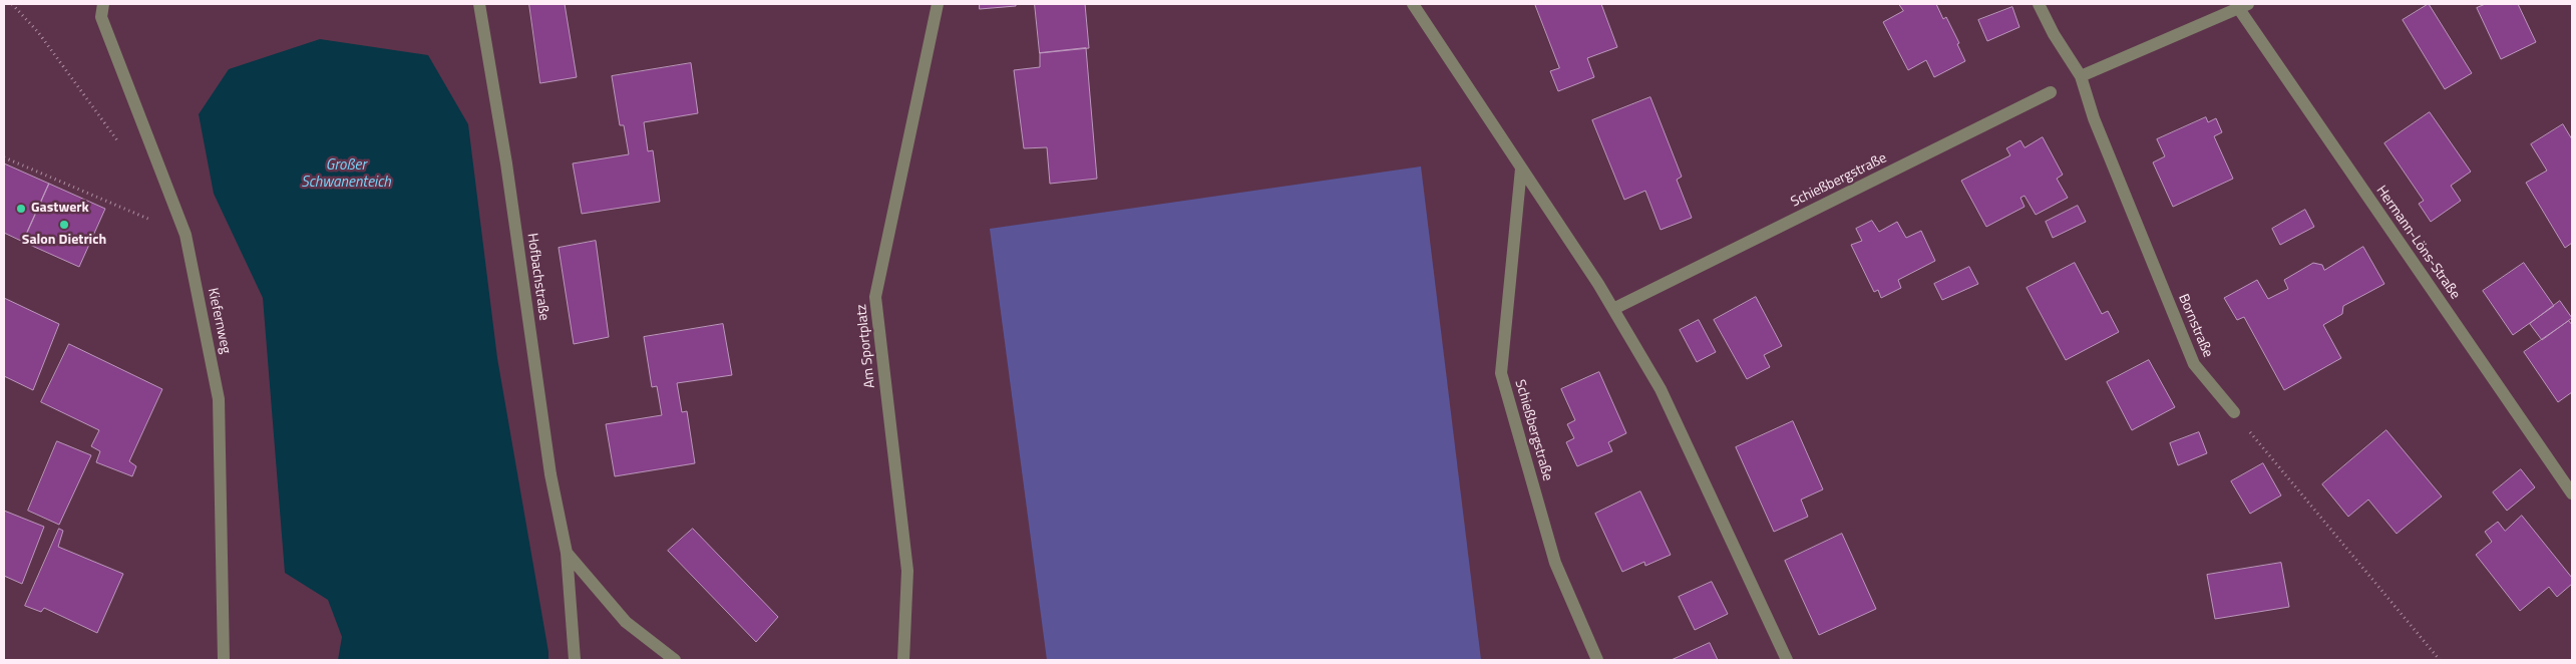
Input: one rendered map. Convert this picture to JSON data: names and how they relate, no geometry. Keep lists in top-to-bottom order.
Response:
{
  "streets": {
    "street": [
      "Schießbergstraße",
      "Hermann-Löns-Straße",
      "Hofbachstraße",
      "Kiefernweg",
      "Bornstraße",
      "Am Sportplatz"
    ]
  },
  "water": ["Großer Schwanenteich"],
  "places": ["Gastwerk", "Salon Dietrich"]
}
